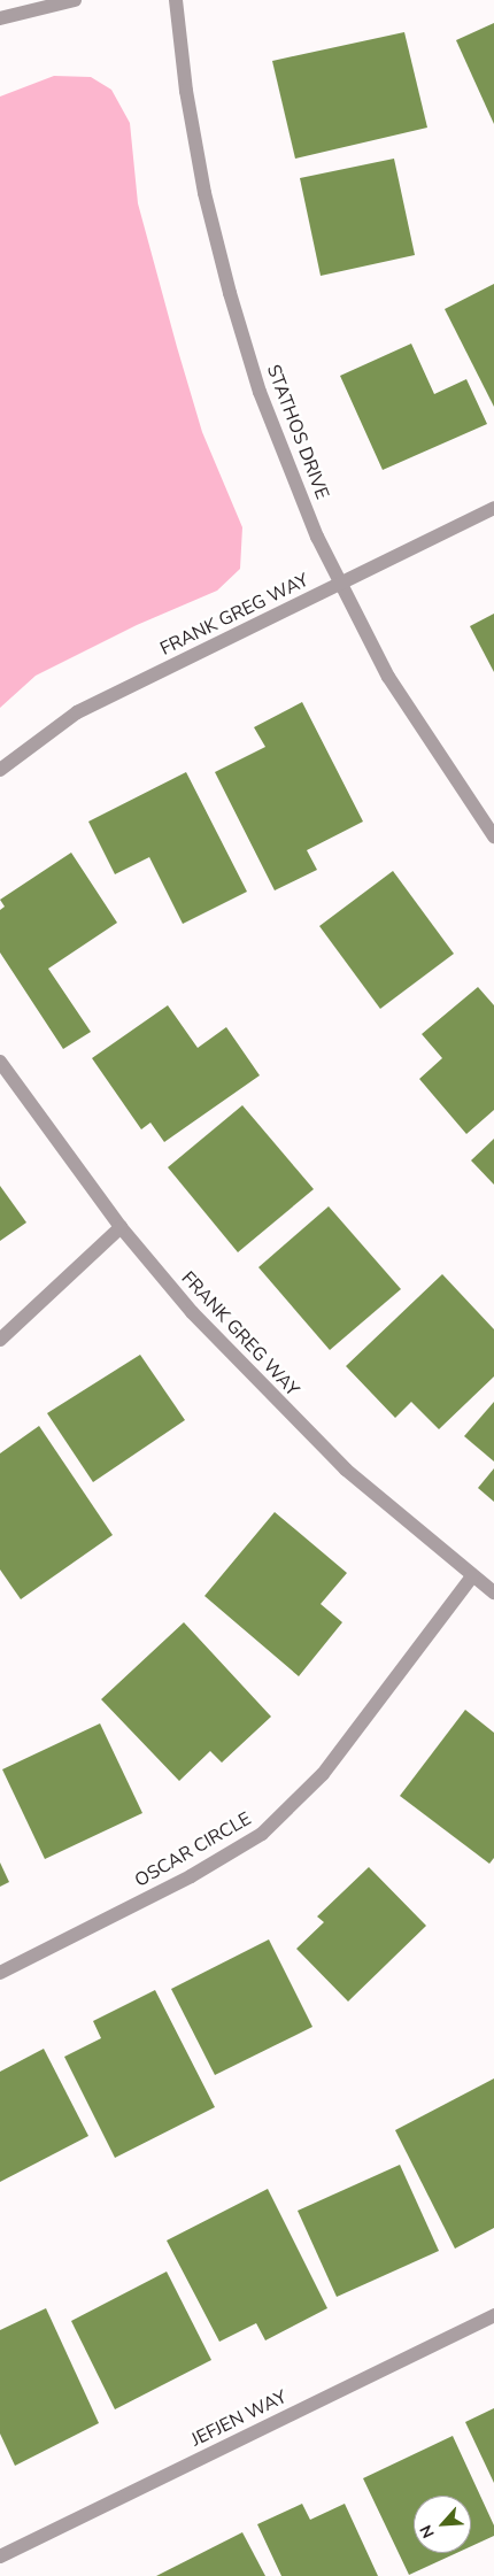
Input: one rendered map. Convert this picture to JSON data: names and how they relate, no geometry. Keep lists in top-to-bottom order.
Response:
{
  "streets": {
    "street": [
      "STATHOS DRIVE",
      "FRANK GREG WAY",
      "OSCAR CIRCLE",
      "JEFJEN WAY"
    ]
  },
  "crossings": [
    ["STATHOS DRIVE", "FRANK GREG WAY"],
    ["FRANK GREG WAY", "OSCAR CIRCLE"]
  ],
  "north": "bottom left"
}
